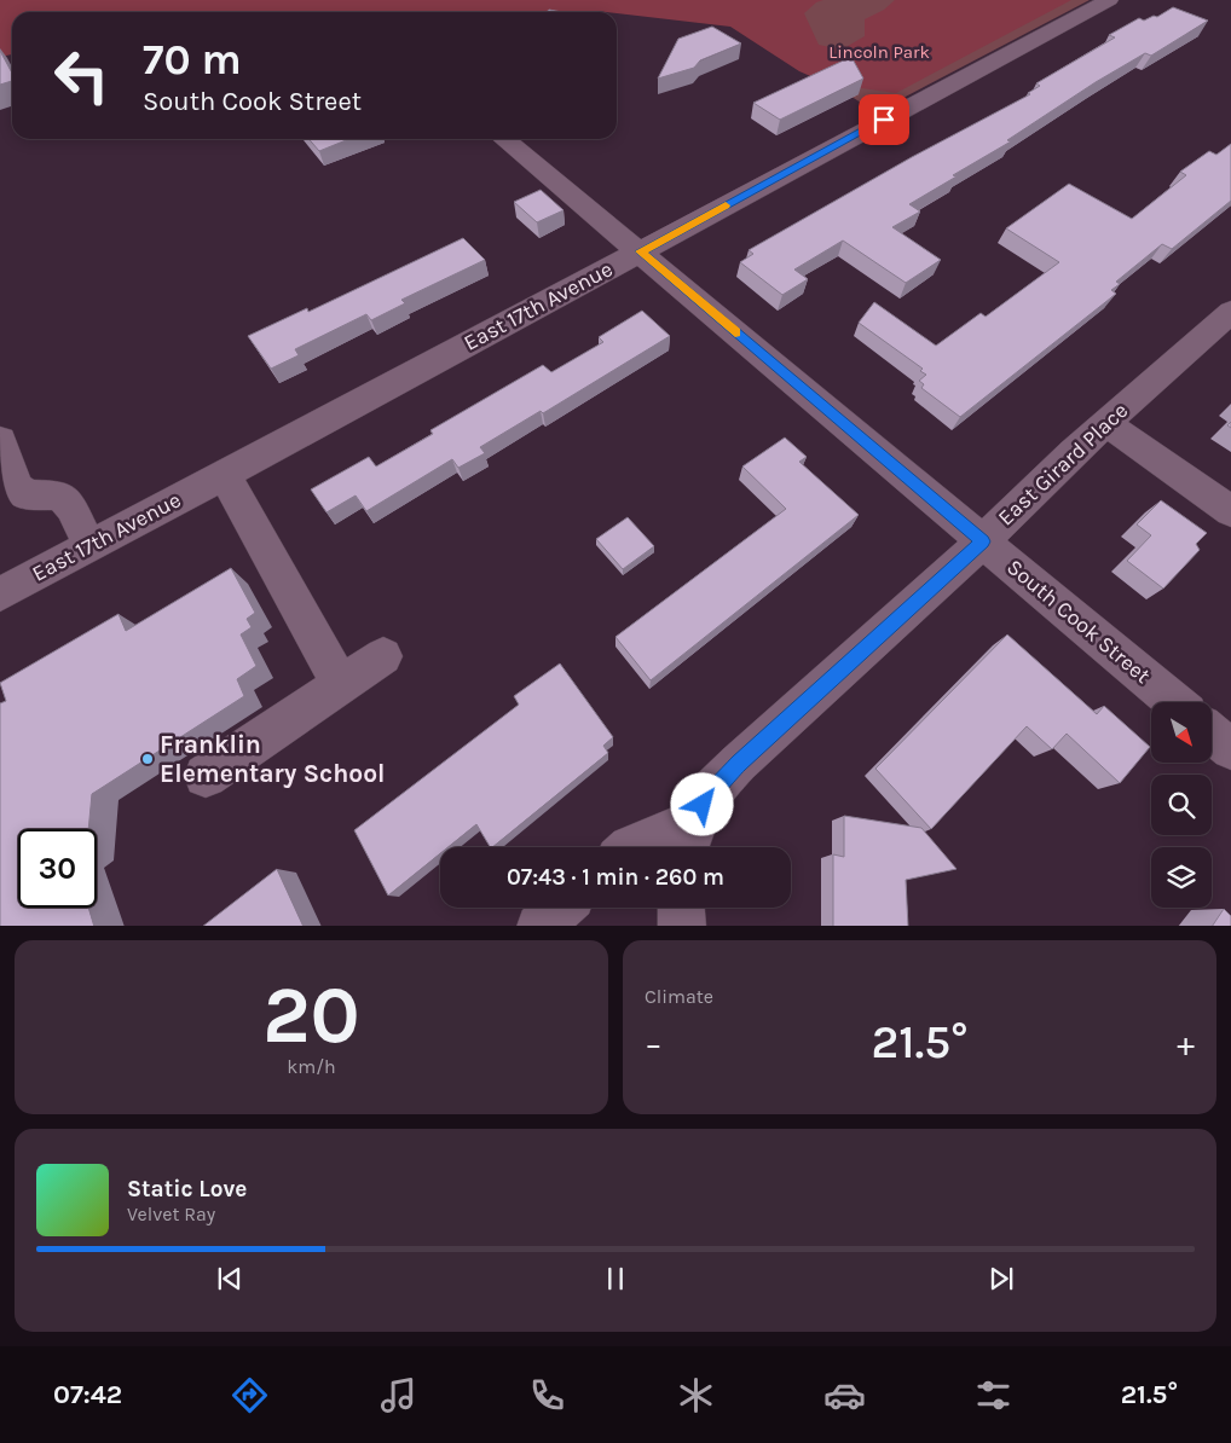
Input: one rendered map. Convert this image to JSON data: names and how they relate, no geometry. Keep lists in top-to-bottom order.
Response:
{
  "streets": {
    "street": ["East 17th Avenue", "East Girard Place", "South Cook Street"]
  },
  "crossings": [
    ["East 17th Avenue", "South Cook Street"],
    ["East Girard Place", "South Cook Street"]
  ],
  "parks": ["Lincoln Park"],
  "places": ["Franklin Elementary School"],
  "north": "bottom right",
  "page": {
    "turn": ["70 m", "South Cook Street"],
    "limit": "30",
    "trip": "07:43 · 1 min · 260 m",
    "tile": [
      ["20", "km/h"],
      "Climate"
    ],
    "heat": ["−", "21.5°", "+"],
    "song": ["Static Love", "Velvet Ray"],
    "tabs": ["07:42", "21.5°"]
  }
}
